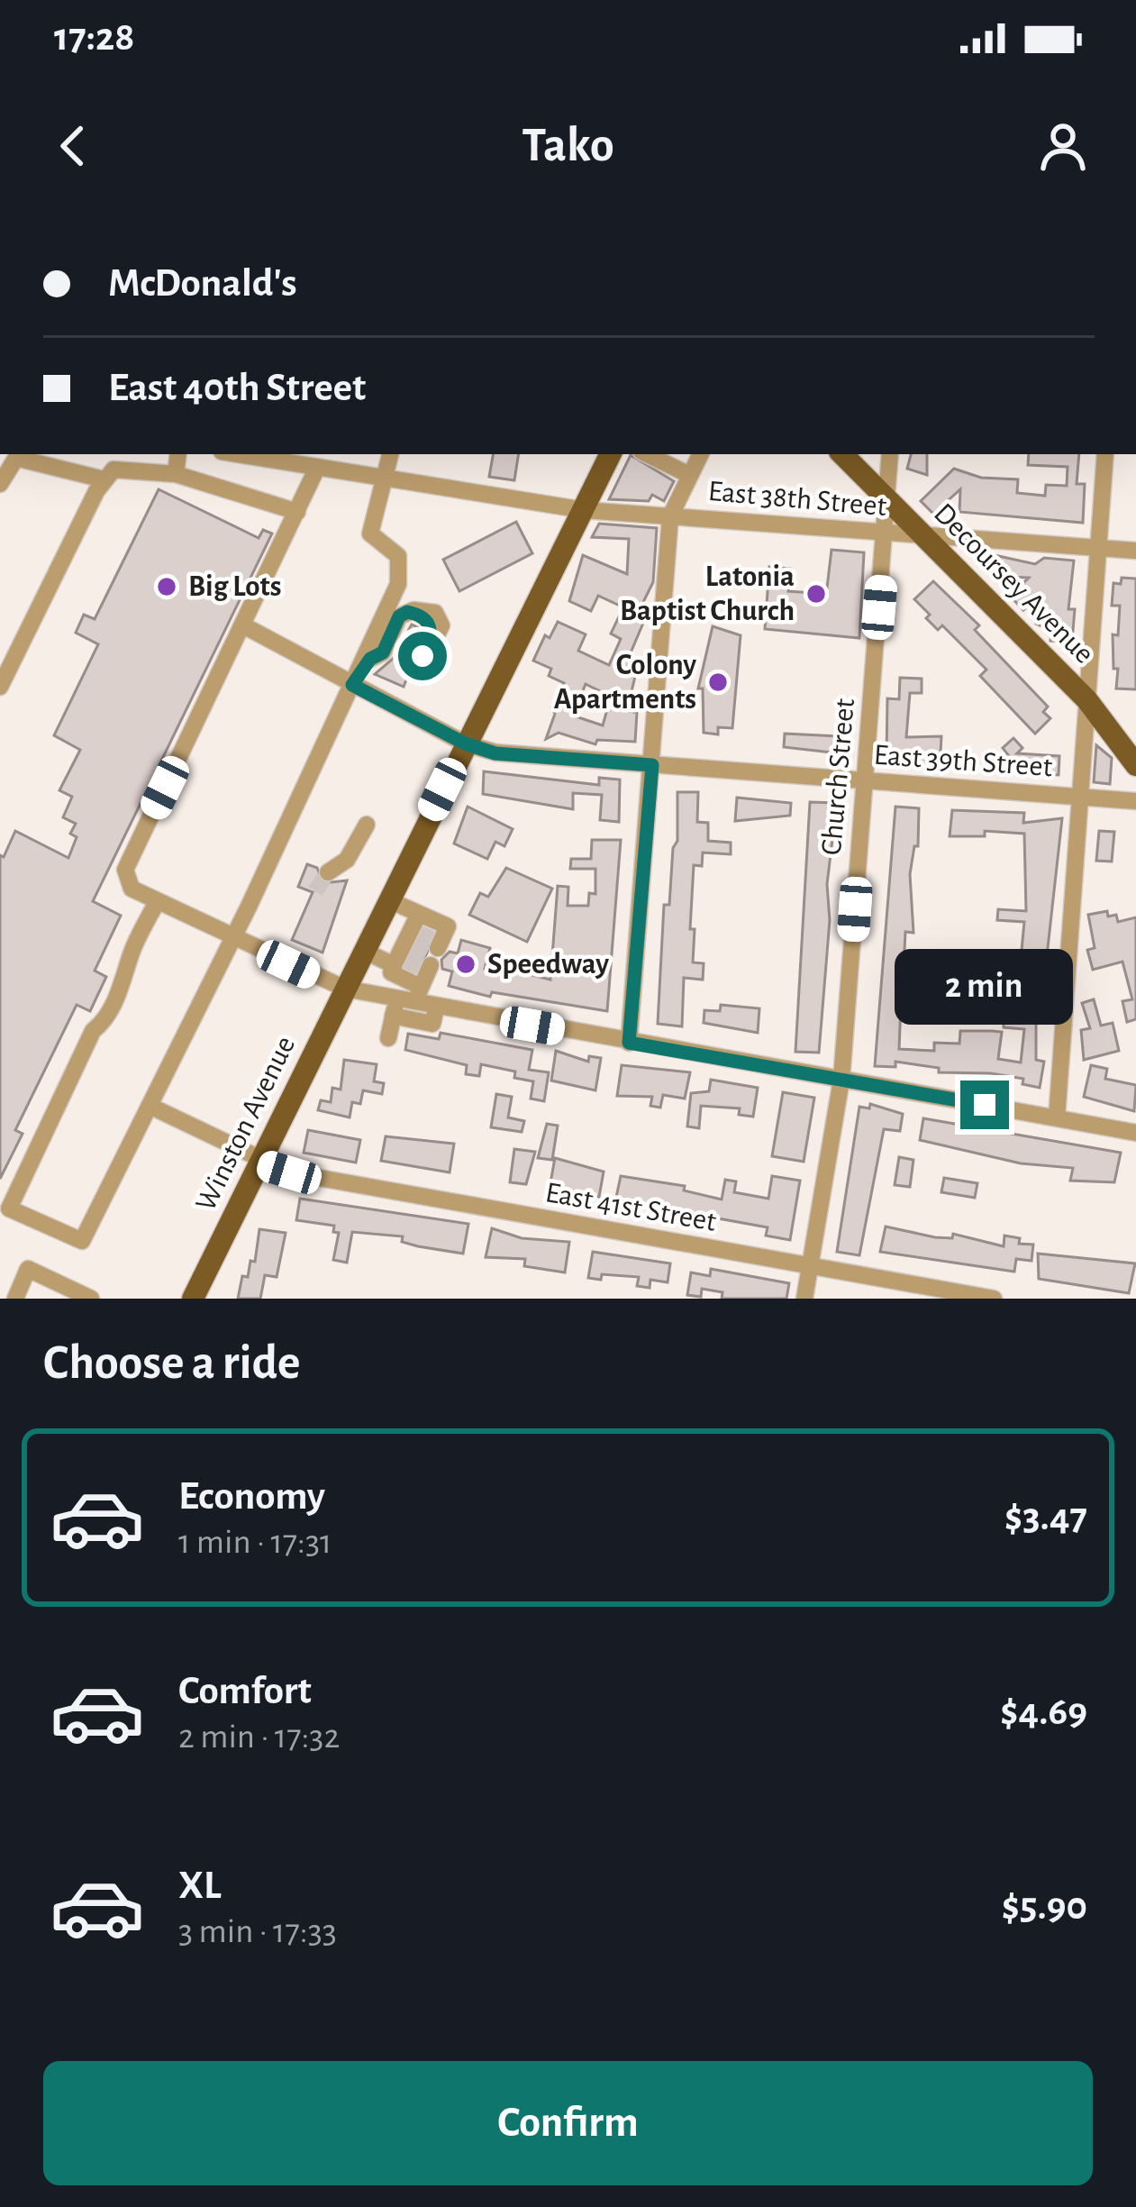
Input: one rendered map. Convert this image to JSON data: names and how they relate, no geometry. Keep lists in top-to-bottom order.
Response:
{
  "streets": {
    "main road": ["Decoursey Avenue", "Winston Avenue"],
    "street": [
      "East 38th Street",
      "East 39th Street",
      "Church Street",
      "East 41st Street"
    ]
  },
  "crossings": [
    ["East 38th Street", "Decoursey Avenue"],
    ["East 38th Street", "Church Street"],
    ["East 38th Street", "Winston Avenue"],
    ["Decoursey Avenue", "Church Street"],
    ["East 39th Street", "Church Street"],
    ["East 39th Street", "Winston Avenue"],
    ["Church Street", "East 41st Street"],
    ["Winston Avenue", "East 41st Street"]
  ],
  "places": [
    "Big Lots",
    "Latonia Baptist Church",
    "Colony Apartments",
    "Speedway"
  ],
  "page": {
    "status": "17:28",
    "header": "Tako",
    "banner": ["McDonald's", "East 40th Street"],
    "bubble": "2 min",
    "heading": "Choose a ride",
    "list": [
      {
        "name": "Economy",
        "note": "1 min · 17:31",
        "value": "$3.47"
      },
      {
        "name": "Comfort",
        "note": "2 min · 17:32",
        "value": "$4.69"
      },
      {
        "name": "XL",
        "note": "3 min · 17:33",
        "value": "$5.90"
      }
    ],
    "buttons": "Confirm"
  }
}
